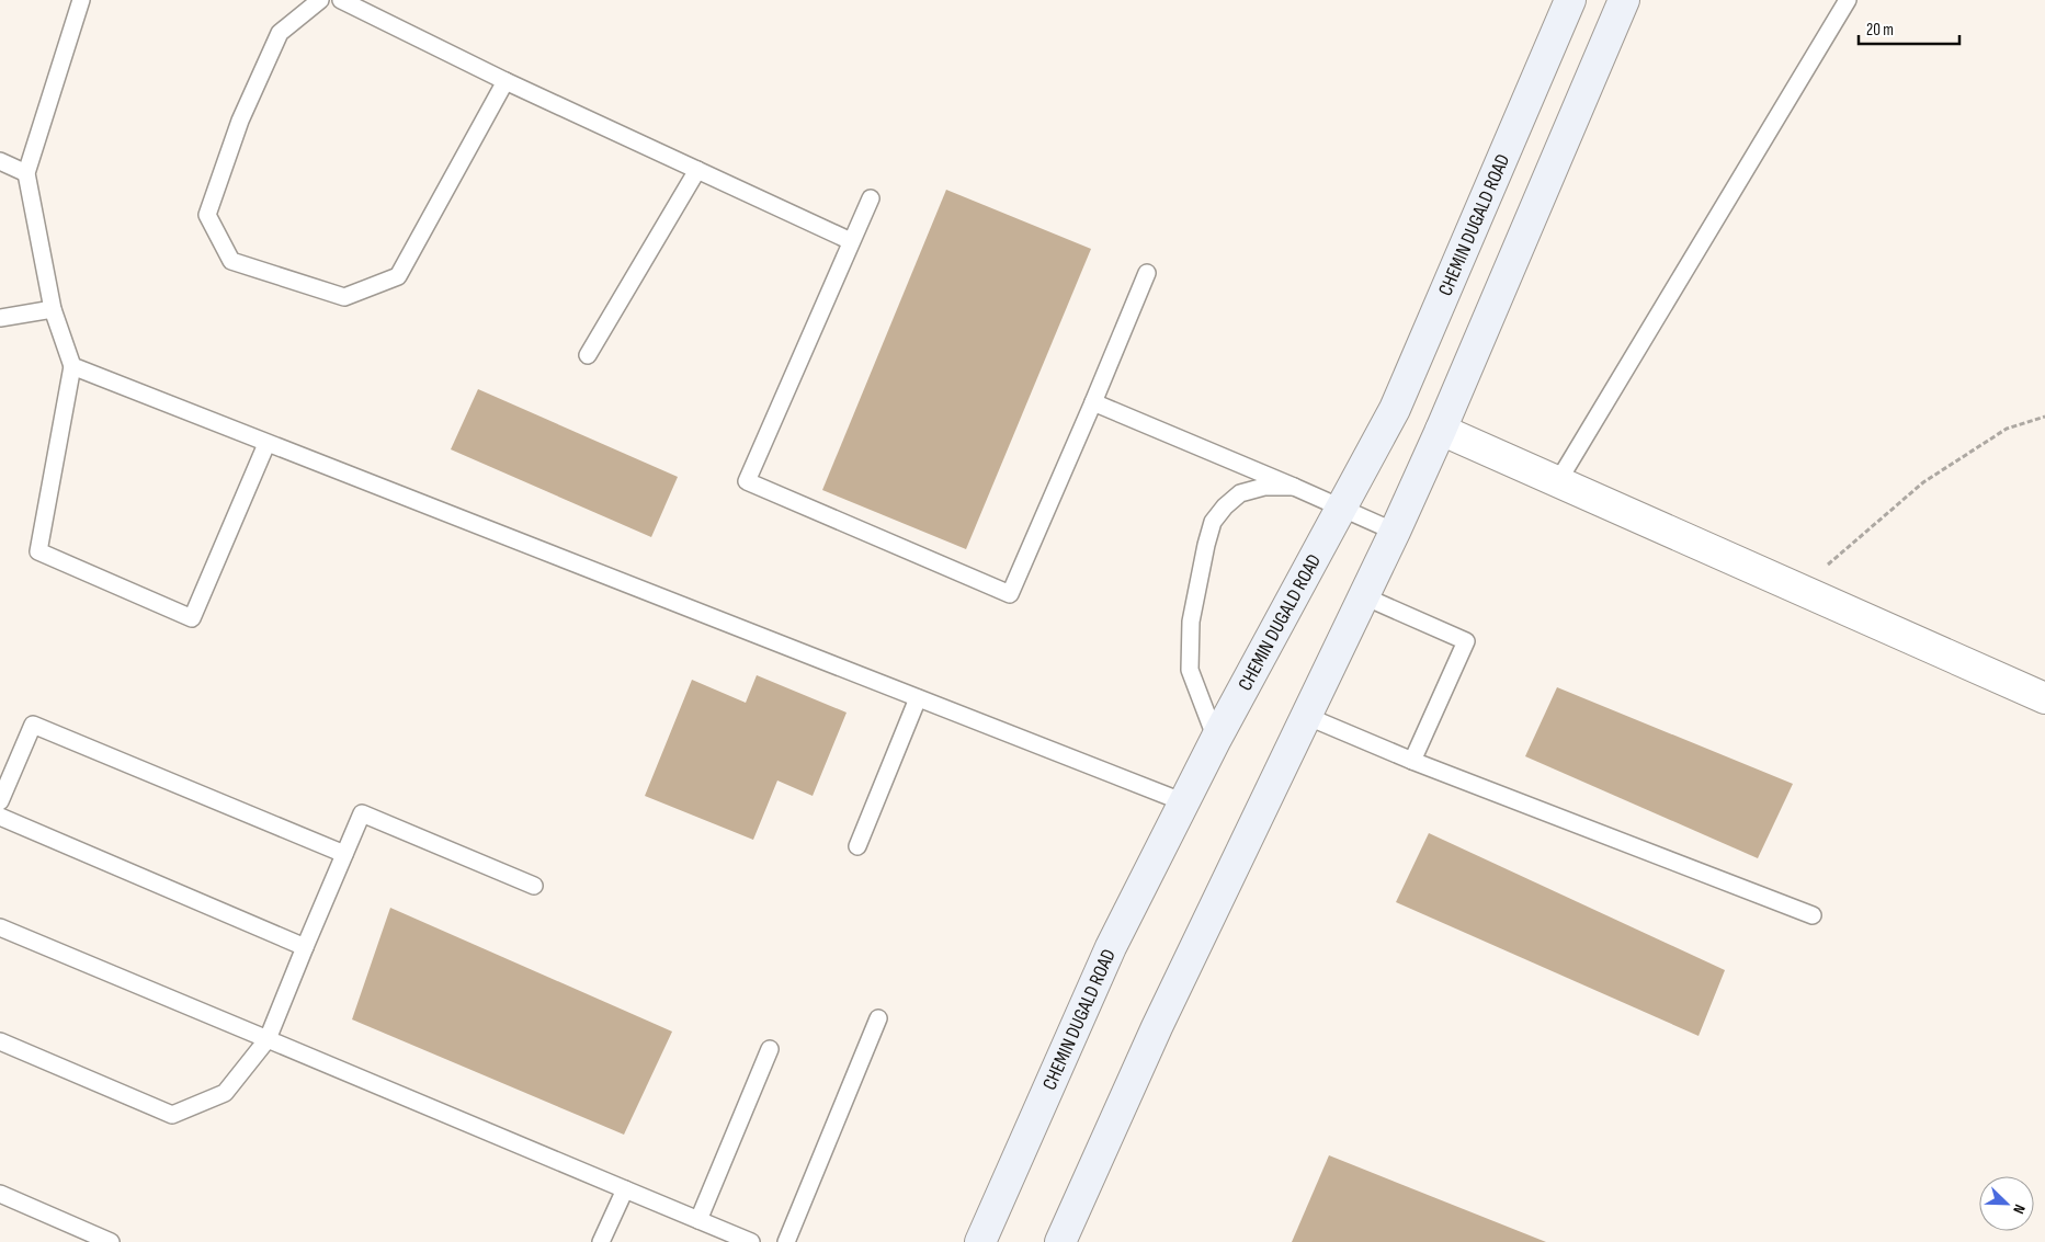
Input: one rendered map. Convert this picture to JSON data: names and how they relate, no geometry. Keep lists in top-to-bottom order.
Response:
{
  "streets": {
    "main road": ["CHEMIN DUGALD ROAD"]
  },
  "scale_bar": "20 m",
  "north": "bottom right"
}
